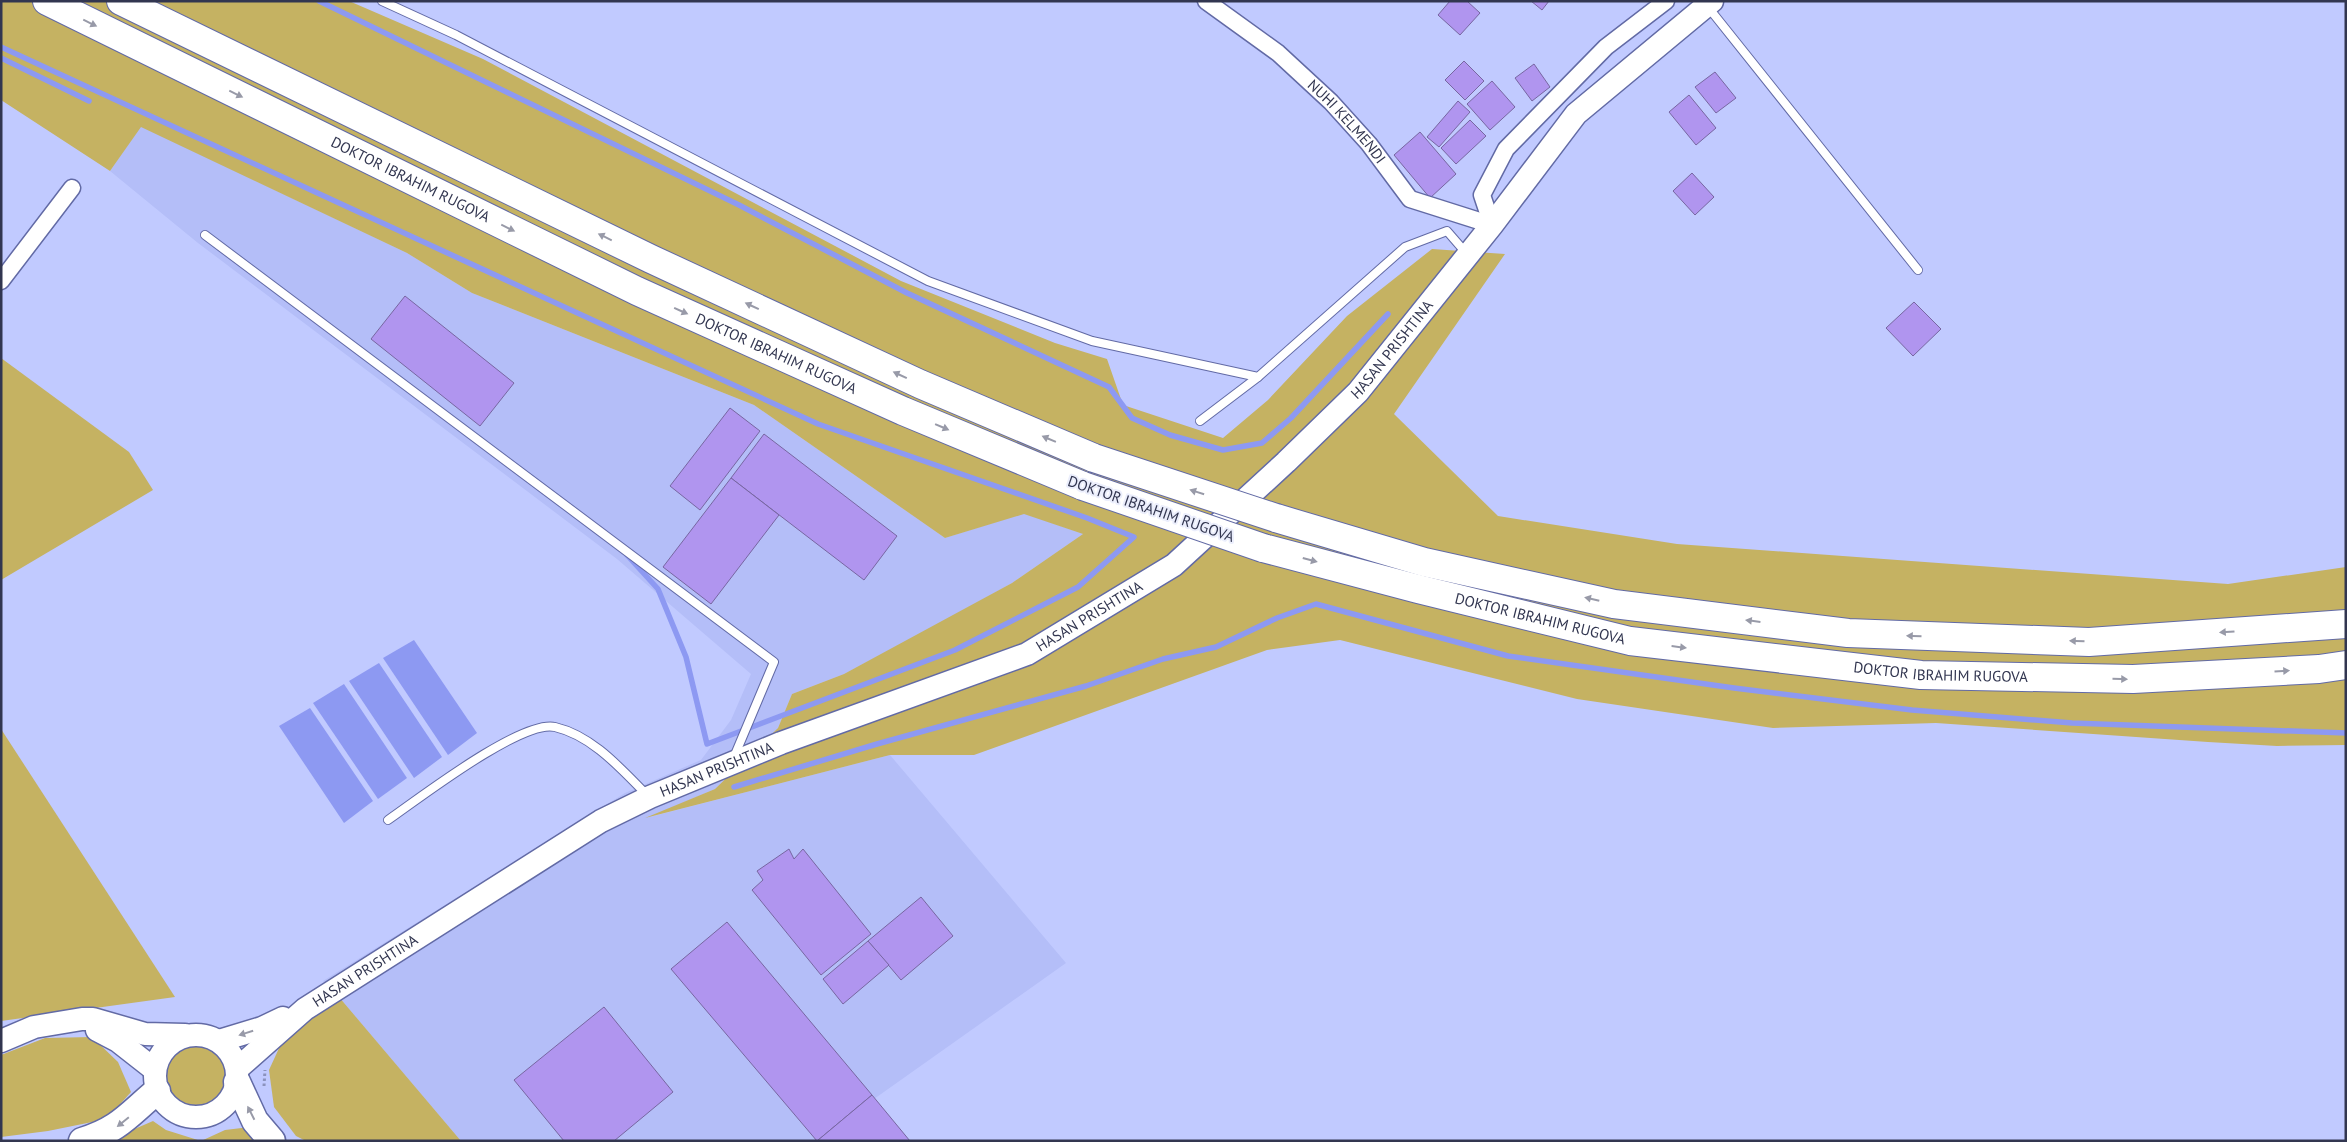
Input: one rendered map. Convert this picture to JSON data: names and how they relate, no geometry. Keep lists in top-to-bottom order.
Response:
{
  "streets": {
    "highway": ["DOKTOR IBRAHIM RUGOVA"],
    "main road": ["HASAN PRISHTINA"],
    "street": ["NUHI KELMENDI"]
  },
  "crossings": [
    ["NUHI KELMENDI", "HASAN PRISHTINA"]
  ]
}
